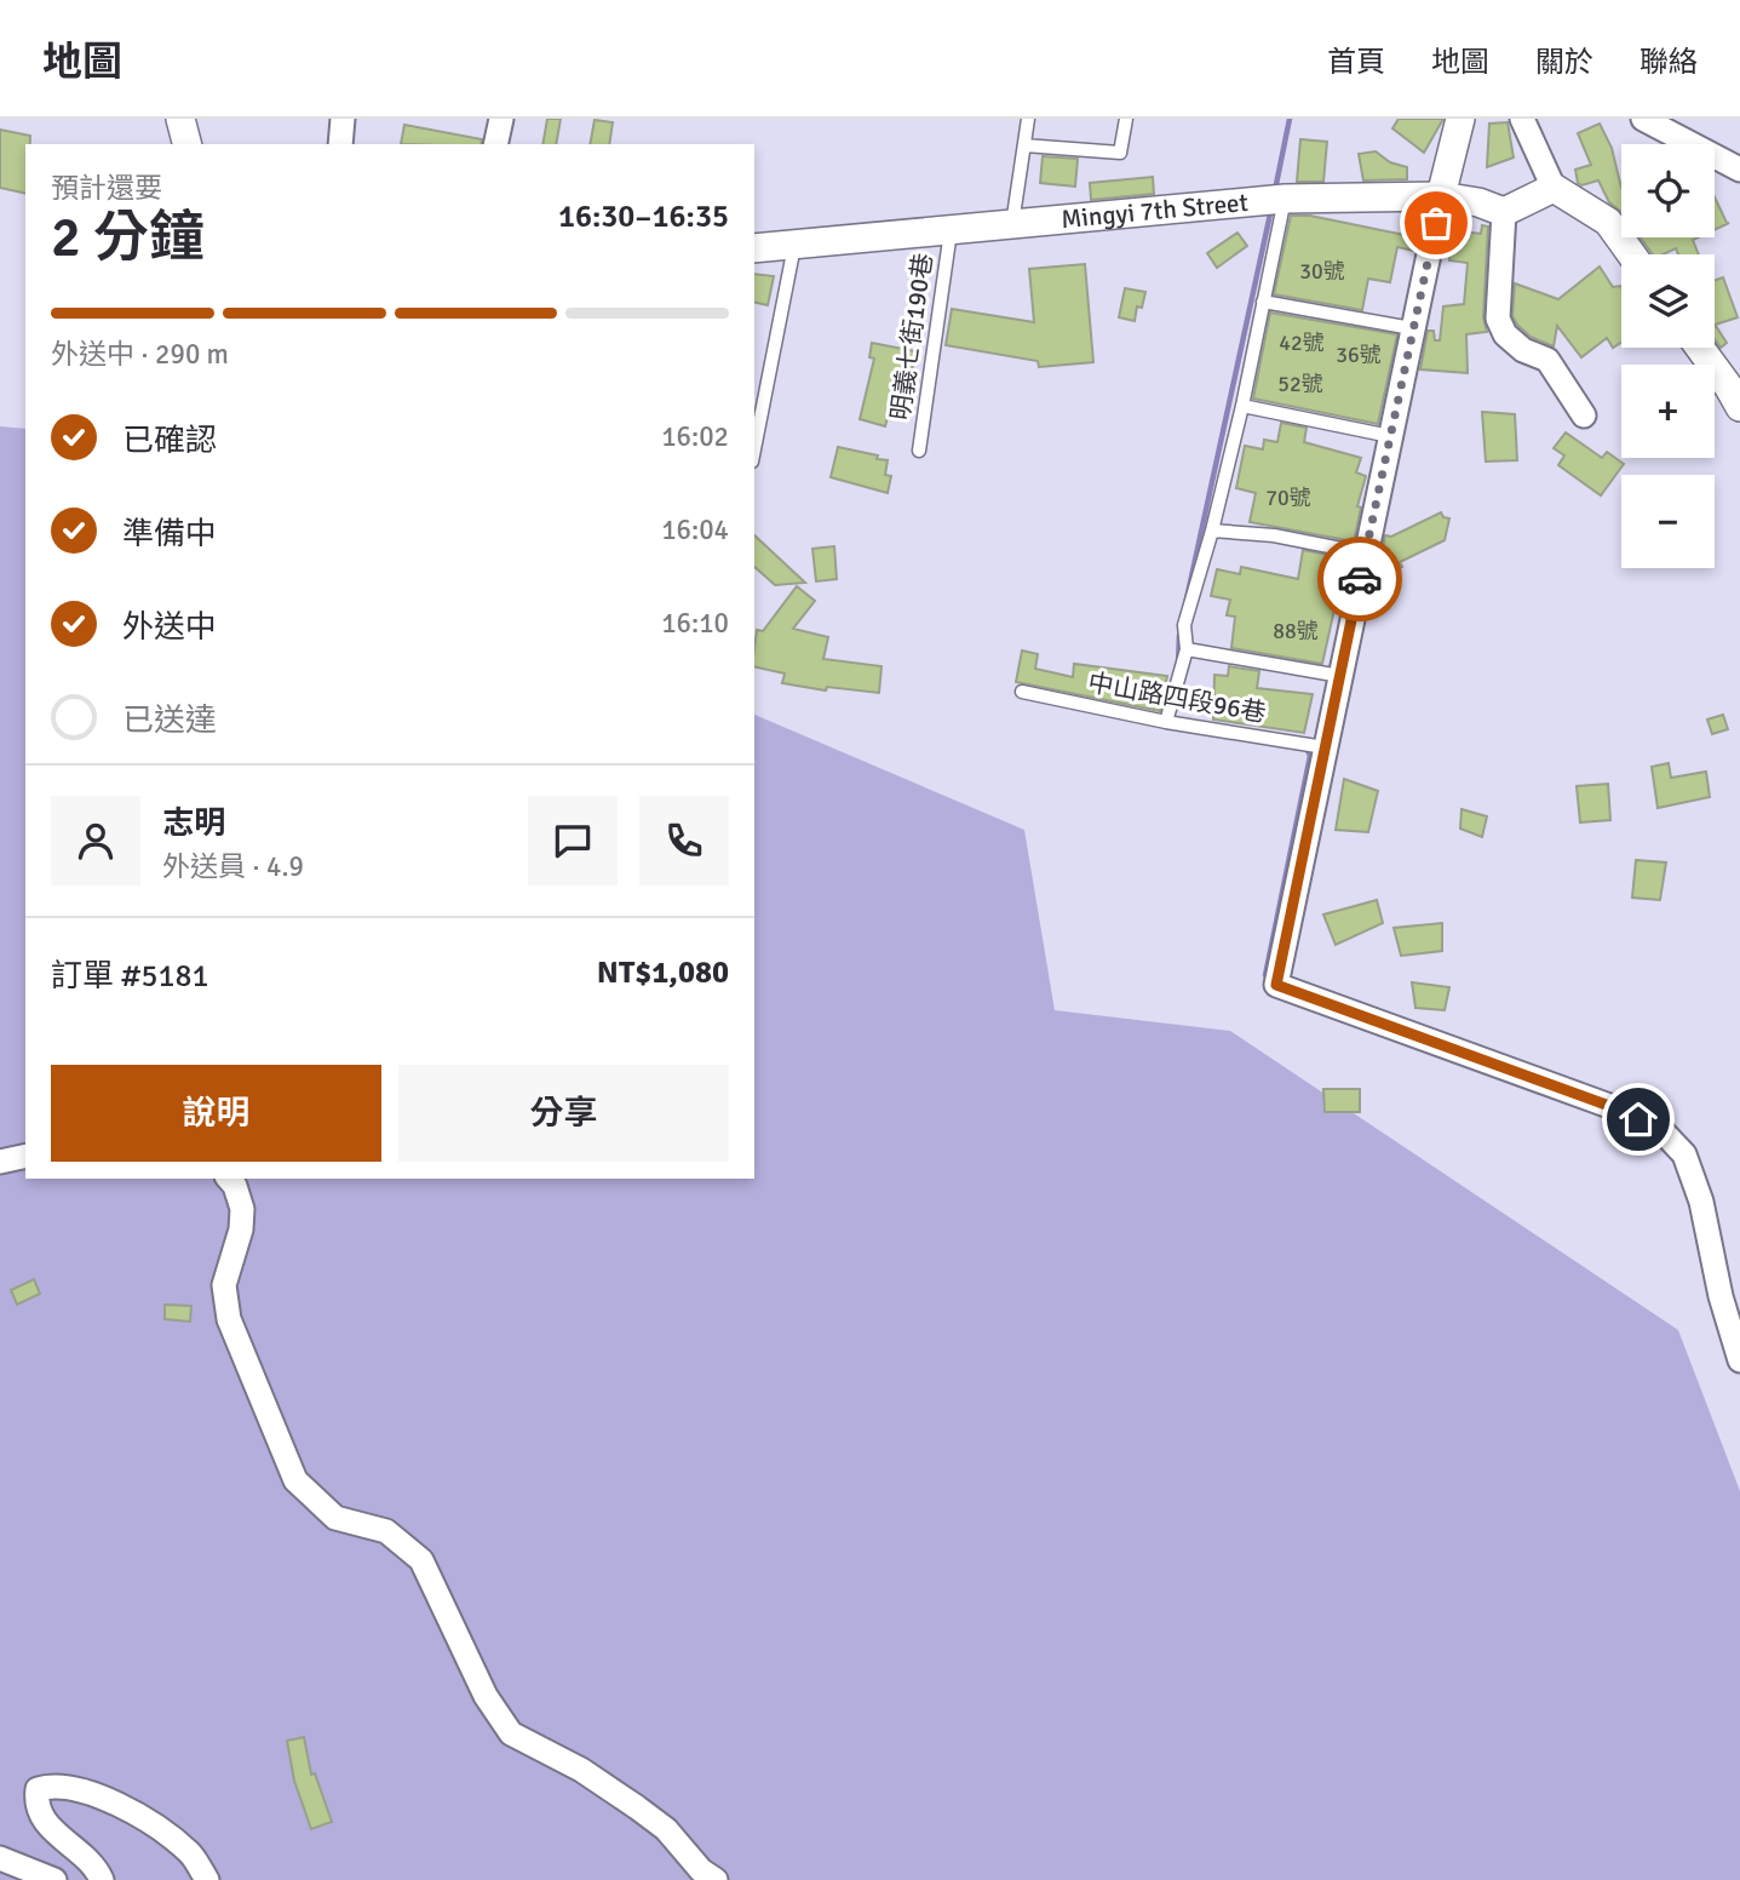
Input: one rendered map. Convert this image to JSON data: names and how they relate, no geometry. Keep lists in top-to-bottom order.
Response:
{
  "streets": {
    "street": ["Mingyi 7th Street"],
    "lane": ["明義七街190巷", "中山路四段96巷"]
  },
  "crossings": [
    ["Mingyi 7th Street", "明義七街190巷"]
  ],
  "house_numbers": [
    "30號",
    "42號",
    "36號",
    "52號",
    "70號",
    "88號"
  ],
  "page": {
    "header": "地圖",
    "nav": [
      "首頁",
      "地圖",
      "關於",
      "聯絡"
    ],
    "map_buttons": ["+", "−"],
    "heading": ["2 分鐘", "預計還要", "16:30–16:35"],
    "panel": [
      "志明",
      "外送員 · 4.9",
      "訂單 #5181",
      "NT$1,080"
    ],
    "bar": "外送中 · 290 m",
    "list": [
      ["已確認", "16:02"],
      ["準備中", "16:04"],
      ["外送中", "16:10"],
      "已送達"
    ],
    "buttons": ["說明", "分享"]
  }
}
